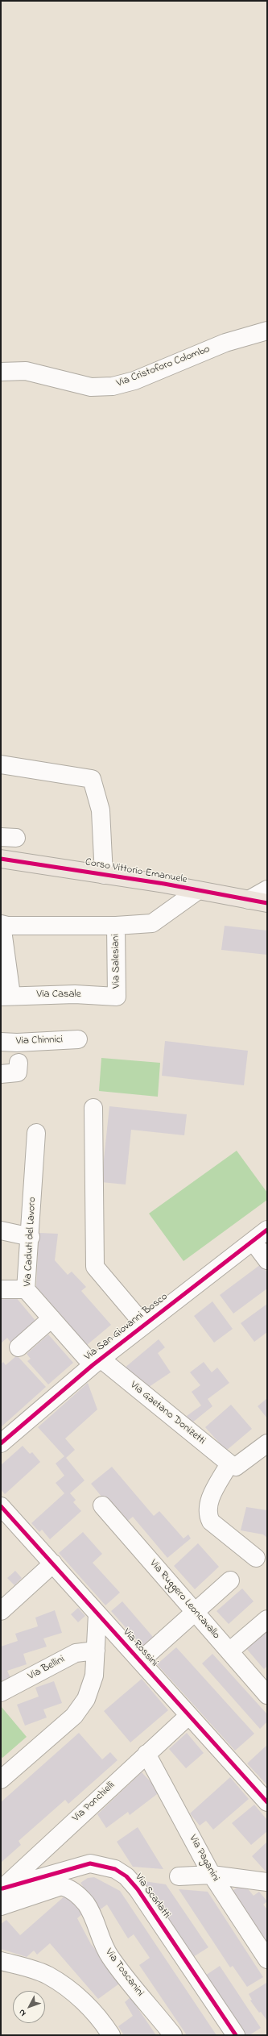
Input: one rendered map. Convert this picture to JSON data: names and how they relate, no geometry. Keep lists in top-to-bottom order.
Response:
{
  "streets": {
    "main road": ["Corso Vittorio Emanuele"],
    "street": [
      "Via Cristoforo Colombo",
      "Via Salesiani",
      "Via Casale",
      "Via Chinnici",
      "Via Caduti del Lavoro",
      "Via San Giovanni Bosco",
      "Via Gaetano Donizetti",
      "Via Ruggero Leoncavallo",
      "Via Rossini",
      "Via Bellini",
      "Via Ponchielli",
      "Via Paganini",
      "Via Scarlatti",
      "Via Toscanini"
    ]
  },
  "crossings": [
    ["Via Salesiani", "Via Casale"],
    ["Via Caduti del Lavoro", "Via San Giovanni Bosco"],
    ["Via Caduti del Lavoro", "Via Gaetano Donizetti"],
    ["Via San Giovanni Bosco", "Via Gaetano Donizetti"],
    ["Via Rossini", "Via Ponchielli"],
    ["Via Ponchielli", "Via Paganini"],
    ["Via Ponchielli", "Via Scarlatti"]
  ],
  "north": "bottom left"
}
